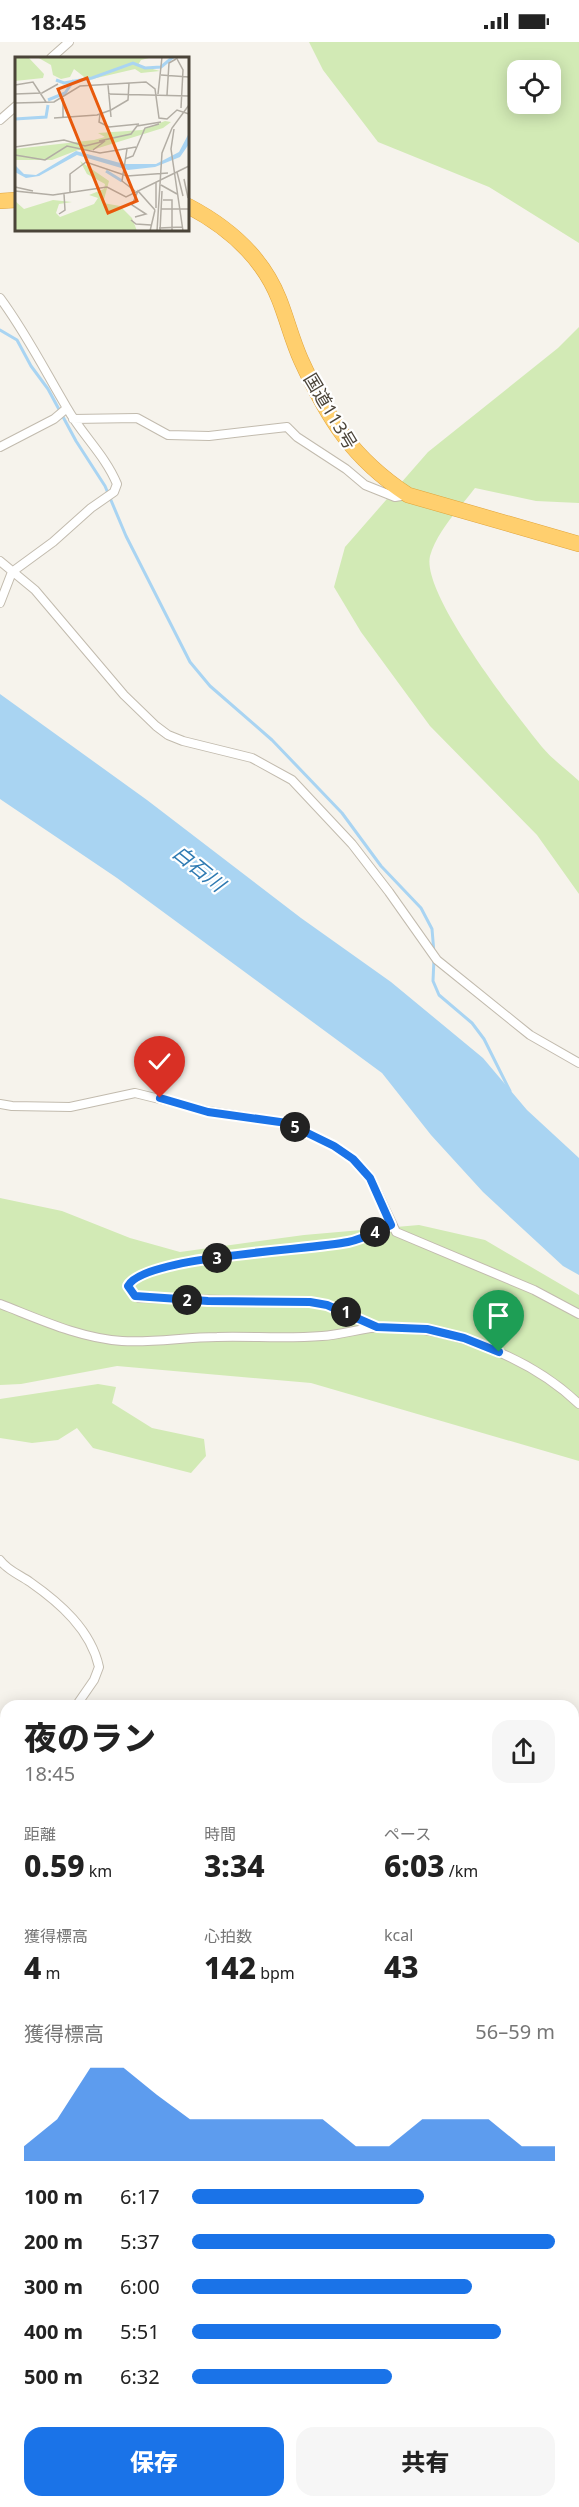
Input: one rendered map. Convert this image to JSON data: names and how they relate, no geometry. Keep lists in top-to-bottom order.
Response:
{
  "streets": {
    "highway": ["国道113号"]
  },
  "water": ["白石川"],
  "page": {
    "status": "18:45",
    "pins": [
      "5",
      "4",
      "3",
      "2",
      "1"
    ],
    "heading": ["夜のラン", "18:45"],
    "stats": [
      ["距離", "0.59 km"],
      ["時間", "3:34"],
      ["ペース", "6:03 /km"],
      ["獲得標高", "4 m"],
      ["心拍数", "142 bpm"],
      ["kcal", "43"]
    ],
    "chart": ["獲得標高", "56–59 m"],
    "list": [
      {
        "name": "100 m",
        "note": "6:17"
      },
      {
        "name": "200 m",
        "note": "5:37"
      },
      {
        "name": "300 m",
        "note": "6:00"
      },
      {
        "name": "400 m",
        "note": "5:51"
      },
      {
        "name": "500 m",
        "note": "6:32"
      }
    ],
    "buttons": ["保存", "共有"]
  }
}
